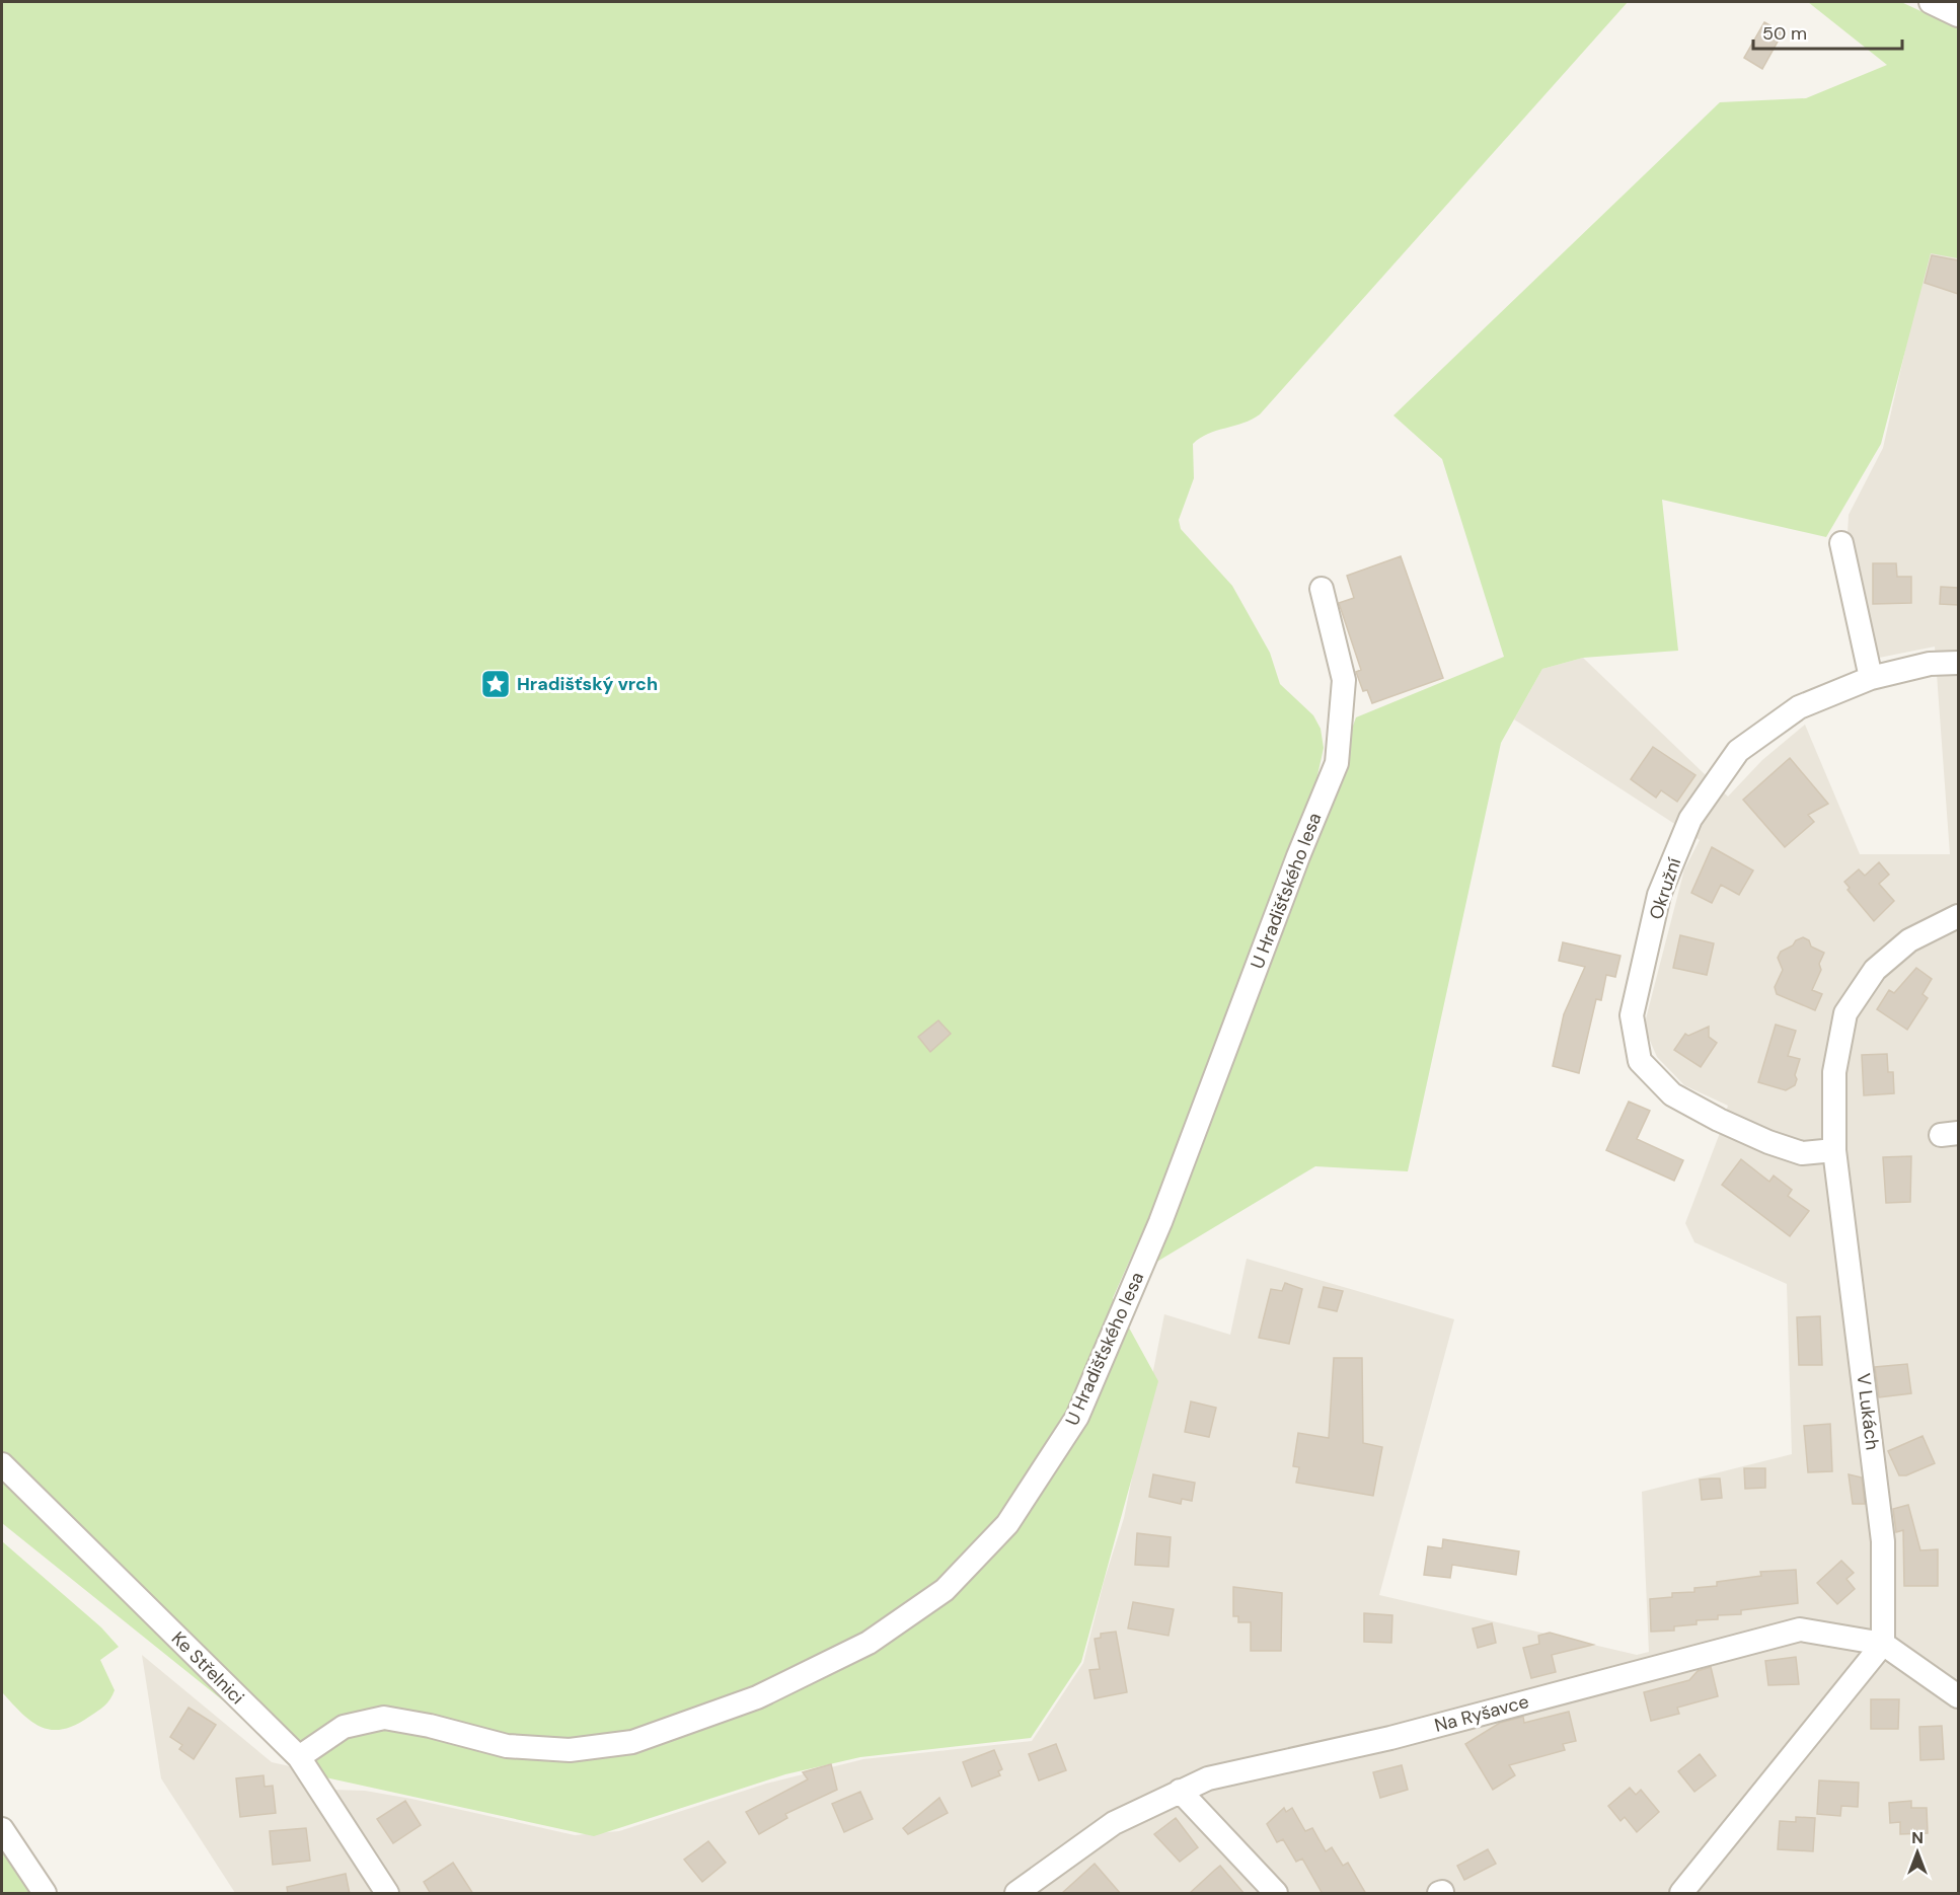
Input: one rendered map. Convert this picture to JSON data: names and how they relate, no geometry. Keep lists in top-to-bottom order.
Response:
{
  "streets": {
    "street": [
      "Okružní",
      "U Hradišťského lesa",
      "V Lukách",
      "Ke Střelnici",
      "Na Ryšavce"
    ]
  },
  "crossings": [
    ["Okružní", "V Lukách"],
    ["U Hradišťského lesa", "Ke Střelnici"],
    ["V Lukách", "Na Ryšavce"]
  ],
  "places": {
    "place": ["Hradišťský vrch"]
  },
  "scale_bar": "50 m",
  "north": "top"
}
